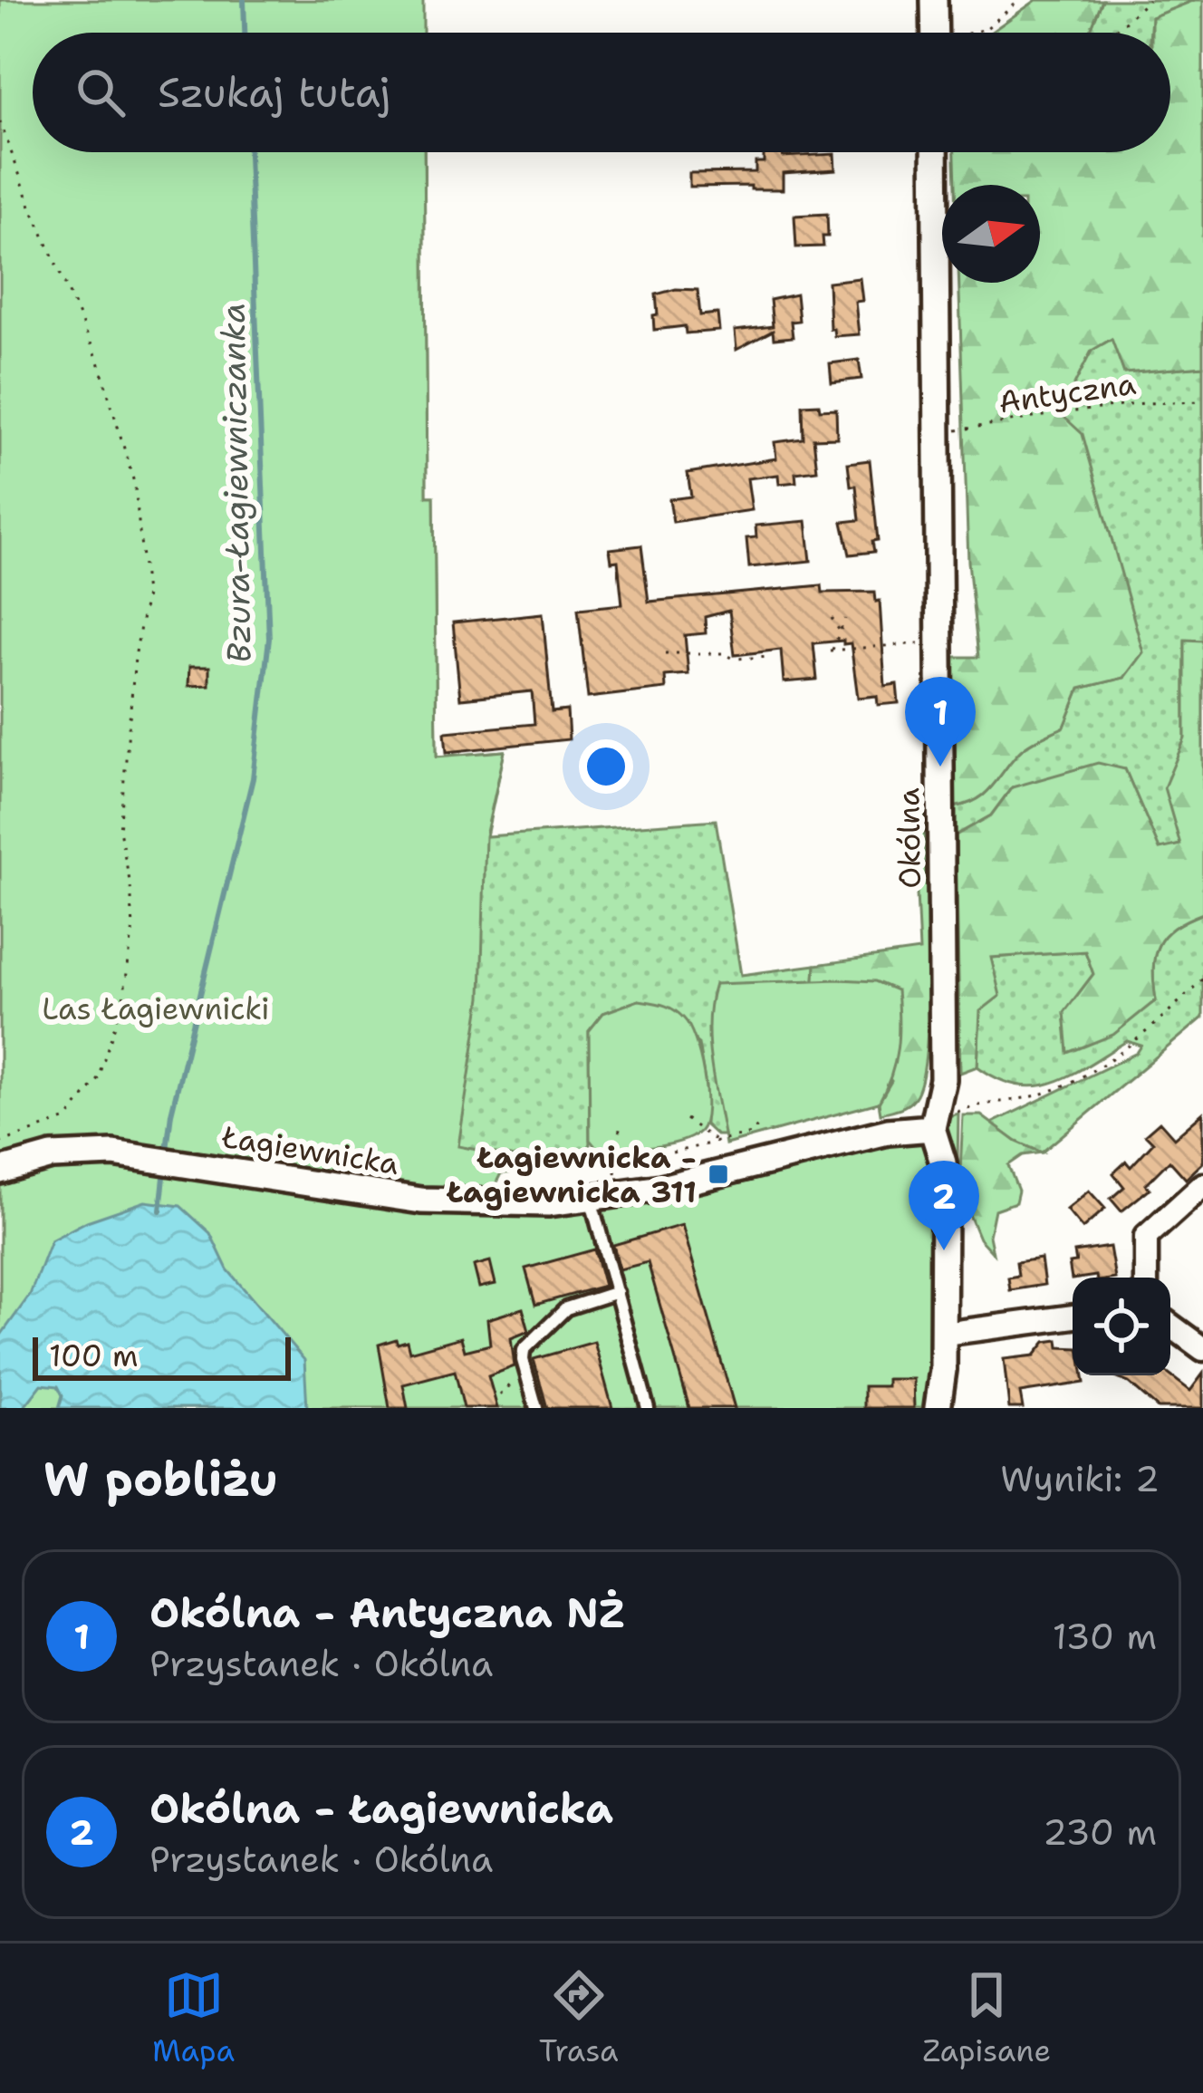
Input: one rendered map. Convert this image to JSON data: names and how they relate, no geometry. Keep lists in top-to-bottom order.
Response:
{
  "streets": {
    "street": ["Okólna", "Łagiewnicka"],
    "path": ["Antyczna"]
  },
  "crossings": [
    ["Antyczna", "Okólna"],
    ["Okólna", "Łagiewnicka"]
  ],
  "water": ["Bzura-Łagiewniczanka"],
  "parks": ["Las Łagiewnicki"],
  "places": {
    "transit": ["Łagiewnicka - Łagiewnicka 311"]
  },
  "scale_bar": "100 m",
  "north": "right",
  "page": {
    "search": "Szukaj tutaj",
    "pins": ["1", "2"],
    "scale": "100 m",
    "heading": ["W pobliżu", "Wyniki: 2"],
    "list": [
      {
        "mark": "1",
        "name": "Okólna - Antyczna NŻ",
        "note": "Przystanek · Okólna",
        "value": "130 m"
      },
      {
        "mark": "2",
        "name": "Okólna - Łagiewnicka",
        "note": "Przystanek · Okólna",
        "value": "230 m"
      }
    ],
    "nav": ["Mapa", "Trasa", "Zapisane"]
  }
}
